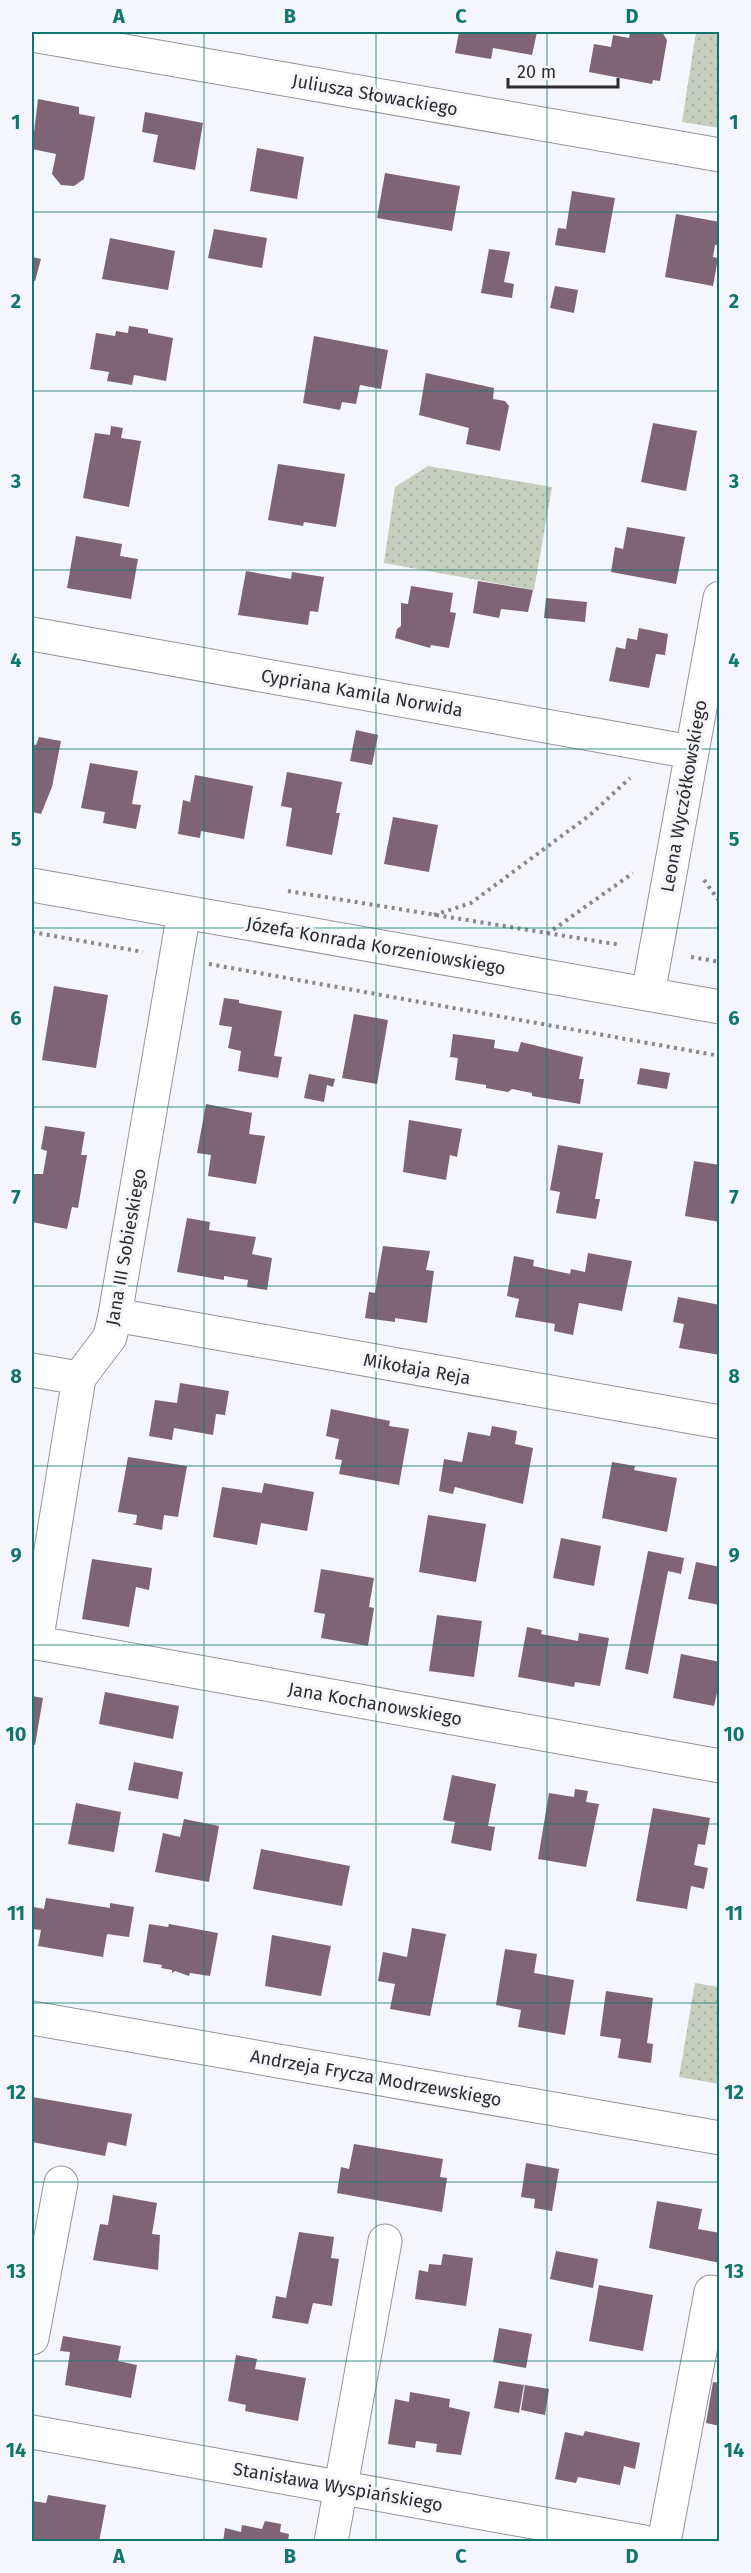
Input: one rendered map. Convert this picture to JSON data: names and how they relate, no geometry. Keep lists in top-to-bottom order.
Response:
{
  "streets": {
    "street": [
      "Juliusza Słowackiego",
      "Cypriana Kamila Norwida",
      "Leona Wyczółkowskiego",
      "Józefa Konrada Korzeniowskiego",
      "Jana III Sobieskiego",
      "Mikołaja Reja",
      "Jana Kochanowskiego",
      "Andrzeja Frycza Modrzewskiego",
      "Stanisława Wyspiańskiego"
    ]
  },
  "crossings": [
    ["Cypriana Kamila Norwida", "Leona Wyczółkowskiego"],
    ["Leona Wyczółkowskiego", "Józefa Konrada Korzeniowskiego"],
    ["Józefa Konrada Korzeniowskiego", "Jana III Sobieskiego"],
    ["Jana III Sobieskiego", "Mikołaja Reja"],
    ["Jana III Sobieskiego", "Jana Kochanowskiego"]
  ],
  "scale_bar": "20 m",
  "grid": {
    "columns": [
      "A",
      "B",
      "C",
      "D"
    ],
    "rows": [
      "1",
      "2",
      "3",
      "4",
      "5",
      "6",
      "7",
      "8",
      "9",
      "10",
      "11",
      "12",
      "13",
      "14"
    ]
  }
}
